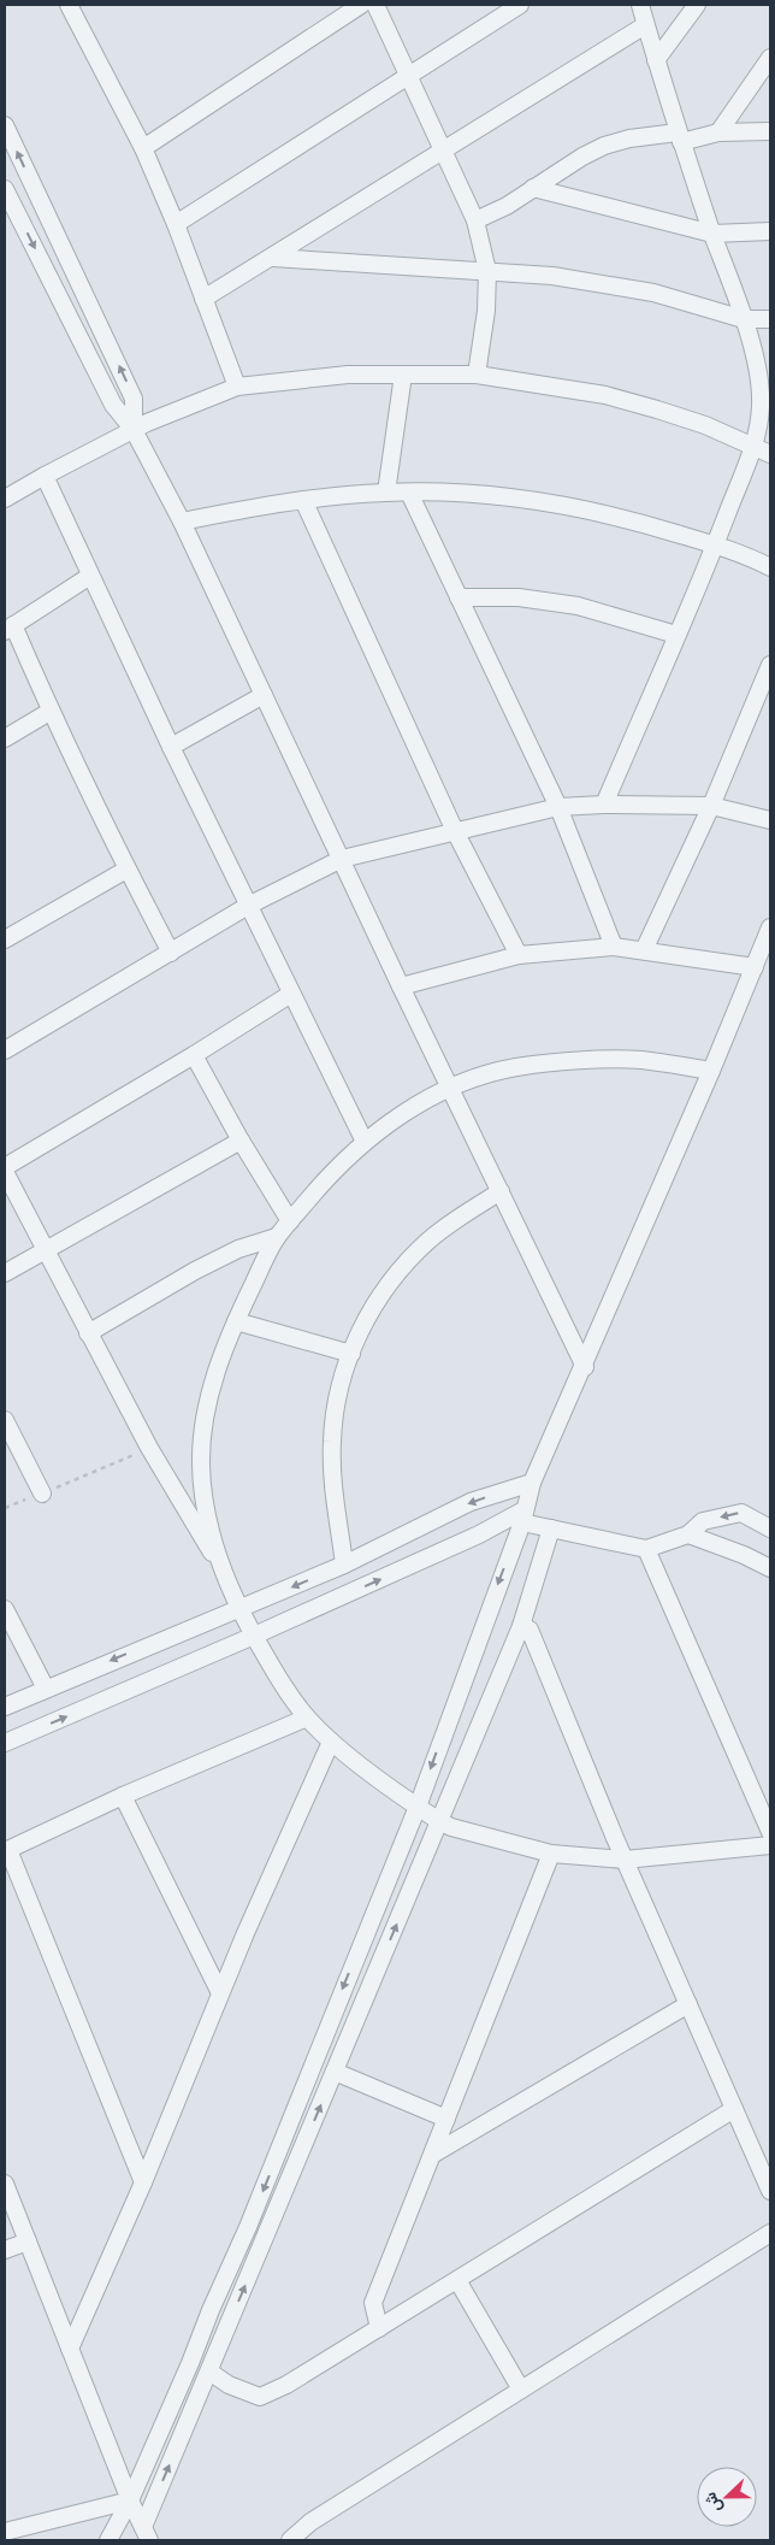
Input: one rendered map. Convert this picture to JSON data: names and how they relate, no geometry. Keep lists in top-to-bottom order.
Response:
{
  "north": "left"
}
